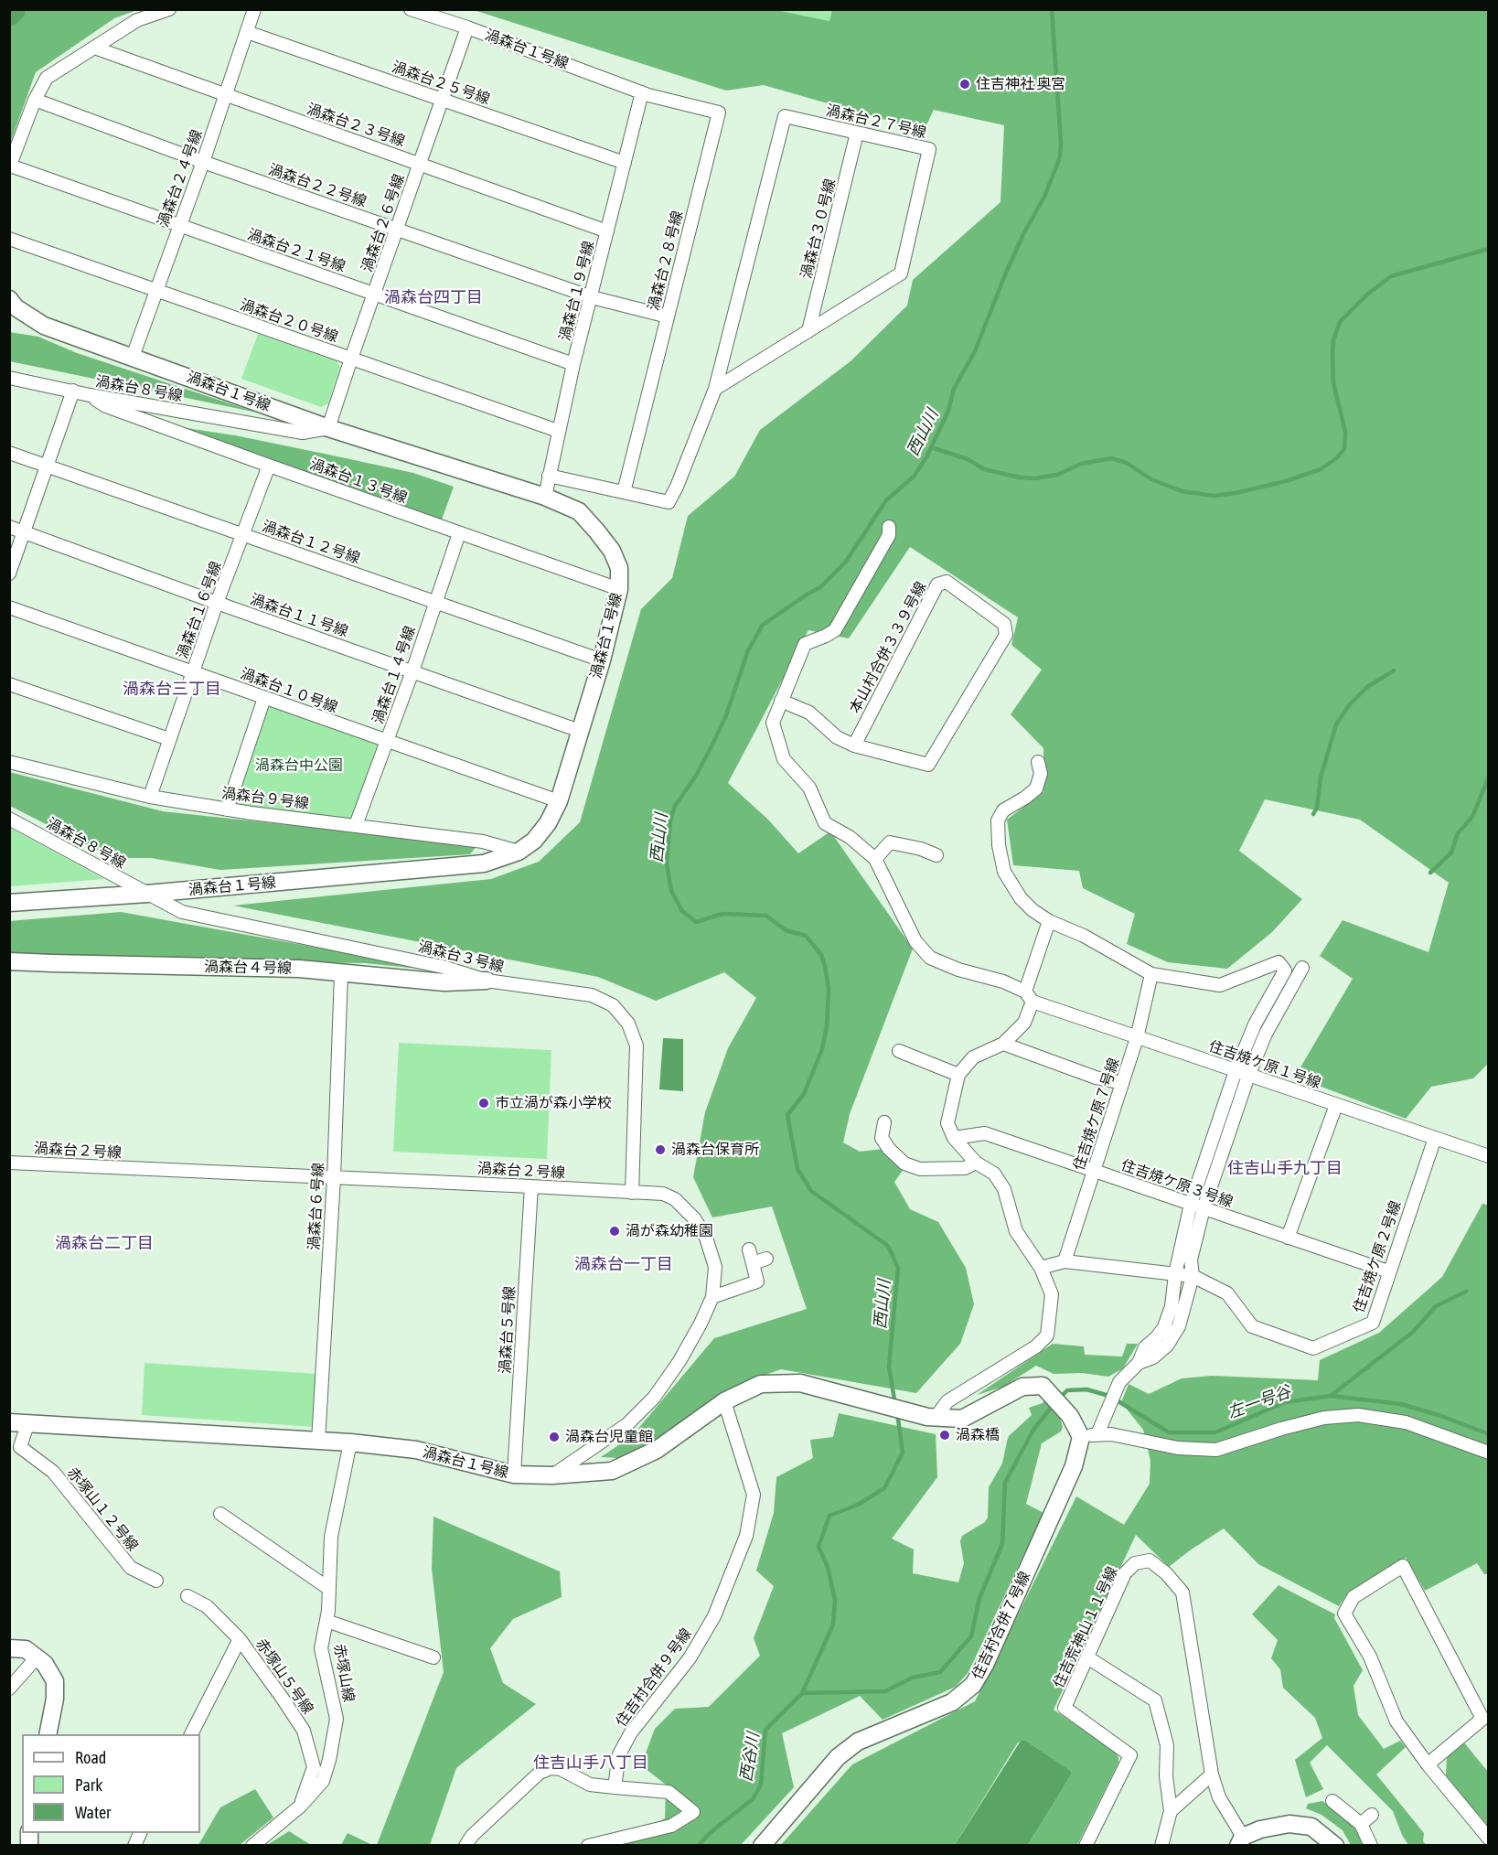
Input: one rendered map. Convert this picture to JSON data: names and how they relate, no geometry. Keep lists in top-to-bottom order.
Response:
{
  "streets": {
    "street": [
      "渦森台１号線",
      "渦森台２５号線",
      "渦森台２７号線",
      "渦森台２３号線",
      "渦森台２４号線",
      "渦森台２２号線",
      "渦森台２６号線",
      "渦森台３０号線",
      "渦森台２１号線",
      "渦森台２８号線",
      "渦森台１９号線",
      "渦森台２０号線",
      "渦森台８号線",
      "渦森台１３号線",
      "渦森台１２号線",
      "渦森台１６号線",
      "渦森台１１号線",
      "本山村合併３３９号線",
      "渦森台１４号線",
      "渦森台１０号線",
      "渦森台９号線",
      "渦森台３号線",
      "渦森台４号線",
      "住吉焼ケ原１号線",
      "住吉焼ケ原７号線",
      "渦森台２号線",
      "住吉焼ケ原３号線",
      "渦森台６号線",
      "住吉焼ケ原２号線",
      "渦森台５号線",
      "赤塚山１２号線",
      "住吉村合併７号線",
      "住吉荒神山１１号線",
      "赤塚山線",
      "赤塚山５号線",
      "住吉村合併９号線"
    ]
  },
  "crossings": [
    ["渦森台１号線", "渦森台２４号線"],
    ["渦森台１号線", "渦森台２６号線"],
    ["渦森台１号線", "渦森台２８号線"],
    ["渦森台１号線", "渦森台１９号線"],
    ["渦森台１号線", "渦森台８号線"],
    ["渦森台１号線", "渦森台１３号線"],
    ["渦森台１号線", "渦森台１２号線"],
    ["渦森台１号線", "渦森台１１号線"],
    ["渦森台１号線", "渦森台１０号線"],
    ["渦森台１号線", "渦森台９号線"],
    ["渦森台１号線", "渦森台３号線"],
    ["渦森台１号線", "渦森台２号線"],
    ["渦森台１号線", "渦森台６号線"],
    ["渦森台１号線", "渦森台５号線"],
    ["渦森台１号線", "赤塚山１２号線"],
    ["渦森台１号線", "住吉村合併７号線"],
    ["渦森台１号線", "赤塚山線"],
    ["渦森台１号線", "住吉村合併９号線"],
    ["渦森台２５号線", "渦森台２４号線"],
    ["渦森台２５号線", "渦森台２６号線"],
    ["渦森台２５号線", "渦森台１９号線"],
    ["渦森台２７号線", "渦森台３０号線"],
    ["渦森台２７号線", "渦森台２８号線"],
    ["渦森台２７号線", "渦森台１９号線"],
    ["渦森台２３号線", "渦森台２４号線"],
    ["渦森台２３号線", "渦森台２６号線"],
    ["渦森台２３号線", "渦森台１９号線"],
    ["渦森台２４号線", "渦森台２２号線"],
    ["渦森台２４号線", "渦森台２１号線"],
    ["渦森台２４号線", "渦森台２０号線"],
    ["渦森台２２号線", "渦森台２６号線"],
    ["渦森台２２号線", "渦森台２８号線"],
    ["渦森台２２号線", "渦森台１９号線"],
    ["渦森台２６号線", "渦森台２１号線"],
    ["渦森台２６号線", "渦森台２０号線"],
    ["渦森台２６号線", "渦森台８号線"],
    ["渦森台２１号線", "渦森台１９号線"],
    ["渦森台２８号線", "渦森台１９号線"],
    ["渦森台１９号線", "渦森台２０号線"],
    ["渦森台８号線", "渦森台１３号線"],
    ["渦森台８号線", "渦森台３号線"],
    ["渦森台１３号線", "渦森台１６号線"],
    ["渦森台１３号線", "渦森台１４号線"],
    ["渦森台１２号線", "渦森台１６号線"],
    ["渦森台１２号線", "渦森台１４号線"],
    ["渦森台１６号線", "渦森台１１号線"],
    ["渦森台１６号線", "渦森台１０号線"],
    ["渦森台１６号線", "渦森台９号線"],
    ["渦森台１１号線", "渦森台１４号線"],
    ["渦森台１４号線", "渦森台１０号線"],
    ["渦森台１４号線", "渦森台９号線"],
    ["渦森台３号線", "渦森台４号線"],
    ["渦森台３号線", "渦森台２号線"],
    ["渦森台４号線", "渦森台６号線"],
    ["住吉焼ケ原１号線", "住吉焼ケ原７号線"],
    ["住吉焼ケ原１号線", "住吉焼ケ原２号線"],
    ["住吉焼ケ原７号線", "住吉焼ケ原３号線"],
    ["住吉焼ケ原７号線", "住吉焼ケ原２号線"],
    ["渦森台２号線", "渦森台６号線"],
    ["渦森台２号線", "渦森台５号線"],
    ["住吉焼ケ原３号線", "住吉焼ケ原２号線"],
    ["赤塚山線", "赤塚山５号線"]
  ],
  "districts": [
    "渦森台四丁目",
    "渦森台三丁目",
    "住吉山手九丁目",
    "渦森台二丁目",
    "渦森台一丁目",
    "住吉山手八丁目"
  ],
  "water": ["西山川", "左一号谷", "西谷川"],
  "parks": ["渦森台中公園"],
  "places": [
    "住吉神社 奥宮",
    "市立渦が森小学校",
    "渦森台保育所",
    "渦が森幼稚園",
    "渦森橋",
    "渦森台児童館"
  ],
  "legend": ["Road", "Park", "Water"]
}
